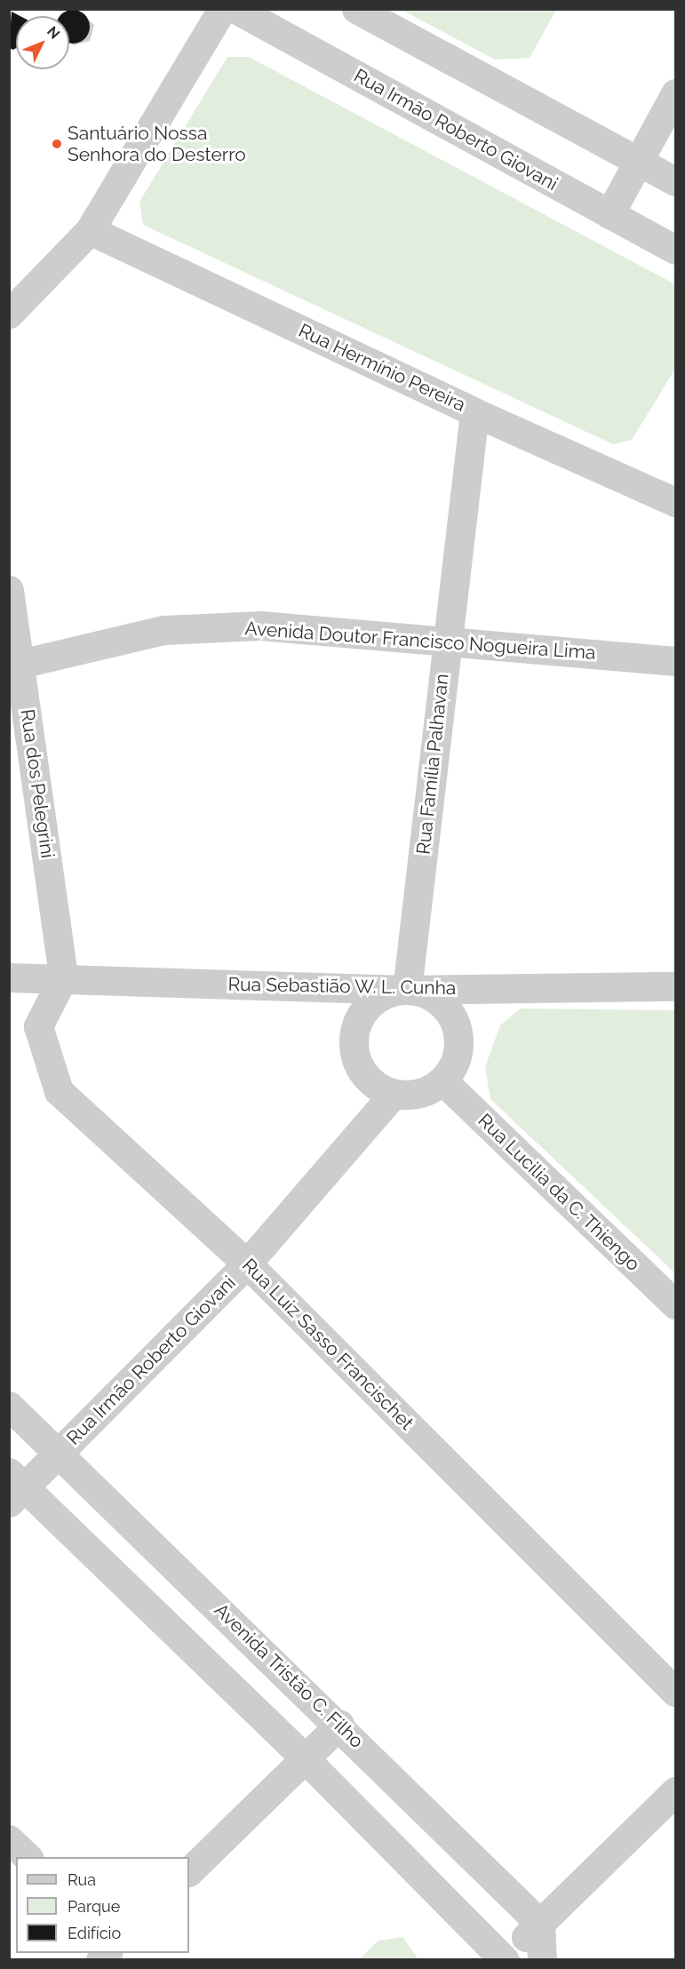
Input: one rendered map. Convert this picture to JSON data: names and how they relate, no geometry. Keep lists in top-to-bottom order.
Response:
{
  "streets": {
    "street": [
      "Rua Irmão Roberto Giovani",
      "Rua Hermínio Pereira",
      "Avenida Doutor Francisco Nogueira Lima",
      "Rua Família Palhavan",
      "Rua dos Pelegrini",
      "Rua Sebastião W. L. Cunha",
      "Rua Lucilia da C. Thiengo",
      "Rua Luiz Sasso Francischet",
      "Avenida Tristão C. Filho"
    ]
  },
  "crossings": [
    ["Rua Irmão Roberto Giovani", "Rua Família Palhavan"],
    ["Rua Irmão Roberto Giovani", "Rua Sebastião W. L. Cunha"],
    ["Rua Irmão Roberto Giovani", "Rua Lucilia da C. Thiengo"],
    ["Rua Irmão Roberto Giovani", "Rua Luiz Sasso Francischet"],
    ["Rua Irmão Roberto Giovani", "Avenida Tristão C. Filho"],
    ["Rua Hermínio Pereira", "Rua Família Palhavan"],
    ["Avenida Doutor Francisco Nogueira Lima", "Rua Família Palhavan"],
    ["Avenida Doutor Francisco Nogueira Lima", "Rua dos Pelegrini"],
    ["Rua Família Palhavan", "Rua Sebastião W. L. Cunha"],
    ["Rua Família Palhavan", "Rua Lucilia da C. Thiengo"],
    ["Rua dos Pelegrini", "Rua Sebastião W. L. Cunha"],
    ["Rua dos Pelegrini", "Rua Luiz Sasso Francischet"],
    ["Rua Sebastião W. L. Cunha", "Rua Lucilia da C. Thiengo"],
    ["Rua Sebastião W. L. Cunha", "Rua Luiz Sasso Francischet"]
  ],
  "places": ["Santuário Nossa Senhora do Desterro"],
  "legend": ["Rua", "Parque", "Edifício"],
  "north": "top right"
}
